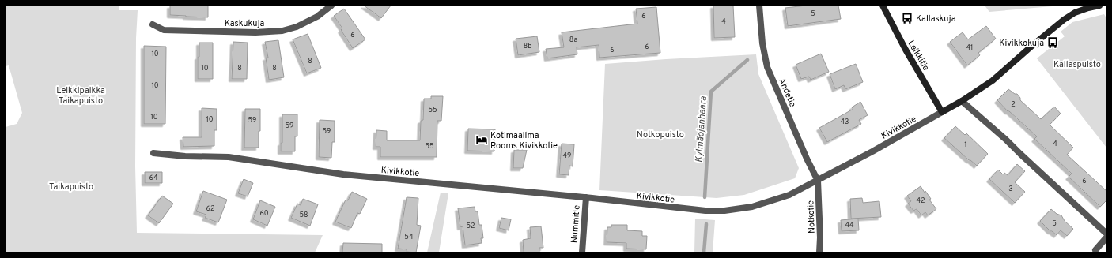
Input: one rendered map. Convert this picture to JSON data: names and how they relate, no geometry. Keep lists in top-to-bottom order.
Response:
{
  "streets": {
    "street": [
      "Kaskukuja",
      "Leikkitie",
      "Ahdetie",
      "Kivikkotie",
      "Notkotie",
      "Nummitie"
    ]
  },
  "crossings": [
    ["Leikkitie", "Kivikkotie"],
    ["Ahdetie", "Kivikkotie"],
    ["Ahdetie", "Notkotie"],
    ["Kivikkotie", "Notkotie"],
    ["Kivikkotie", "Nummitie"]
  ],
  "water": ["Kylmäojanhaara"],
  "parks": [
    "Kallaspuisto",
    "Leikkipaikka Taikapuisto",
    "Notkopuisto",
    "Taikapuisto"
  ],
  "places": {
    "bus stop": ["Kallaskuja", "Kivikkokuja"],
    "hotel": ["Kotimaailma Rooms Kivikkotie"]
  },
  "house_numbers": [
    "5",
    "6",
    "4",
    "6",
    "8a",
    "8b",
    "6",
    "41",
    "6",
    "10",
    "8",
    "10",
    "8",
    "8",
    "10",
    "2",
    "55",
    "10",
    "10",
    "59",
    "43",
    "59",
    "59",
    "4",
    "1",
    "55",
    "49",
    "64",
    "6",
    "3",
    "42",
    "62",
    "60",
    "58",
    "5",
    "44",
    "52",
    "54"
  ]
}
